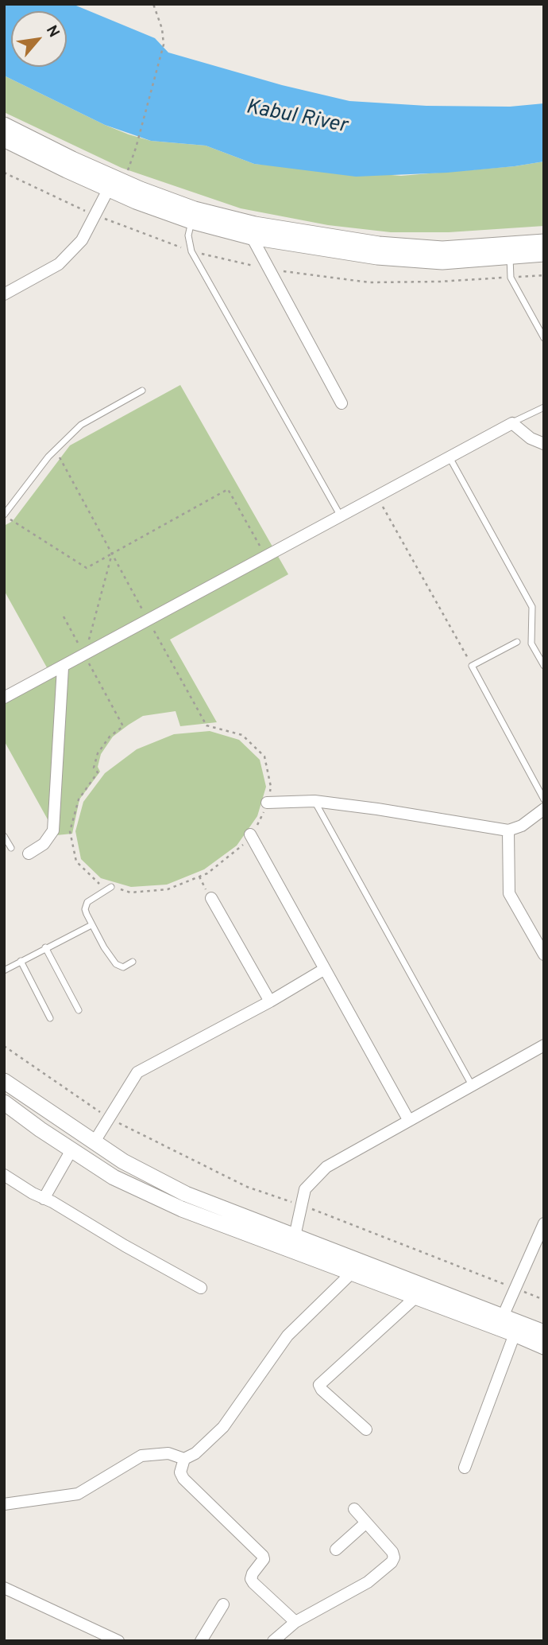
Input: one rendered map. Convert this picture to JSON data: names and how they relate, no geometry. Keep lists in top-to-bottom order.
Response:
{
  "water": ["Kabul River"],
  "north": "top right"
}
